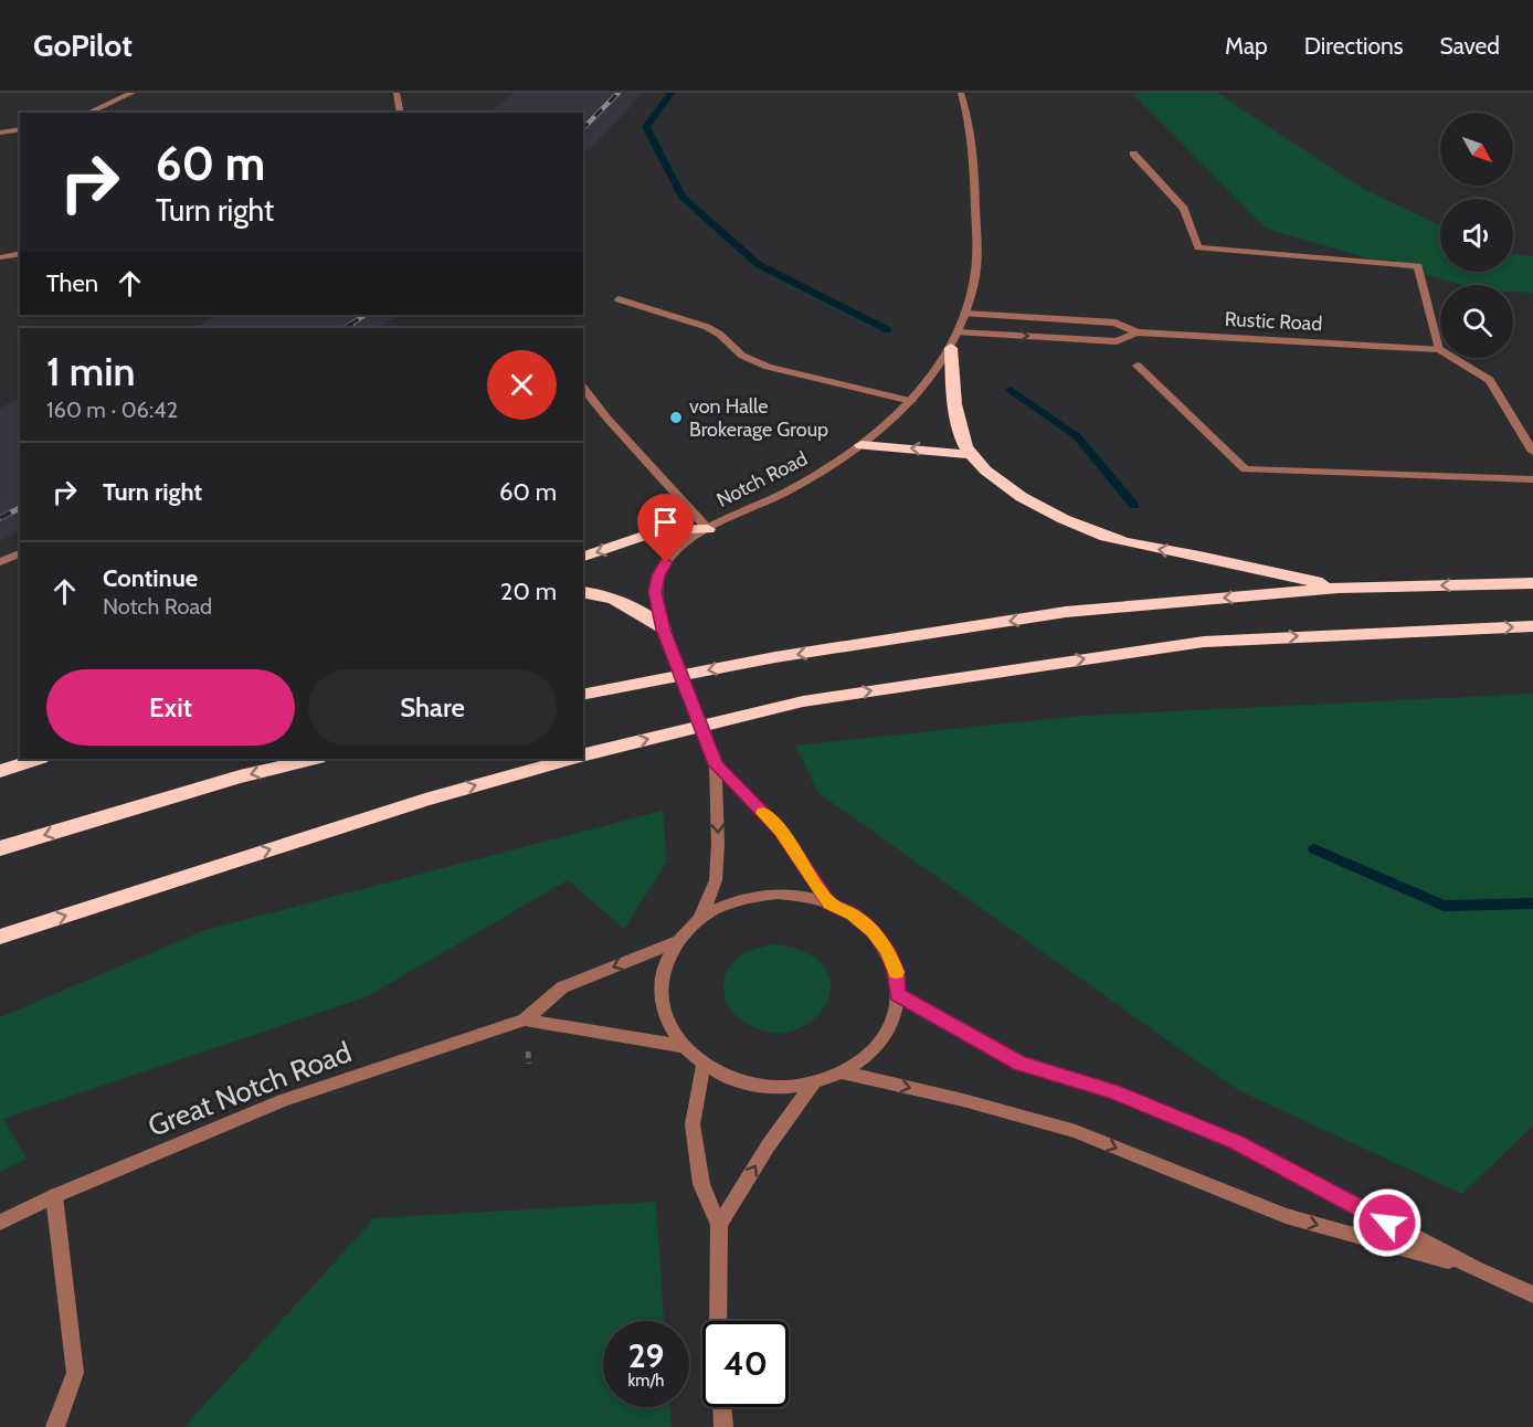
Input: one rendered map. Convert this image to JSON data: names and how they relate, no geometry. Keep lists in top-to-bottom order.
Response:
{
  "streets": {
    "street": ["Rustic Road", "Notch Road", "Great Notch Road"]
  },
  "crossings": [
    ["Rustic Road", "Notch Road"],
    ["Notch Road", "Great Notch Road"]
  ],
  "places": ["von Halle Brokerage Group"],
  "north": "bottom right",
  "page": {
    "header": "GoPilot",
    "nav": ["Map", "Directions", "Saved"],
    "turn": ["60 m", "Turn right"],
    "then": "Then",
    "heading": ["1 min", "160 m · 06:42"],
    "list": [
      {
        "name": "Turn right",
        "value": "60 m"
      },
      {
        "name": "Continue",
        "note": "Notch Road",
        "value": "20 m"
      }
    ],
    "buttons": ["Exit", "Share"],
    "speed": "29 km/h",
    "limit": "40"
  }
}
